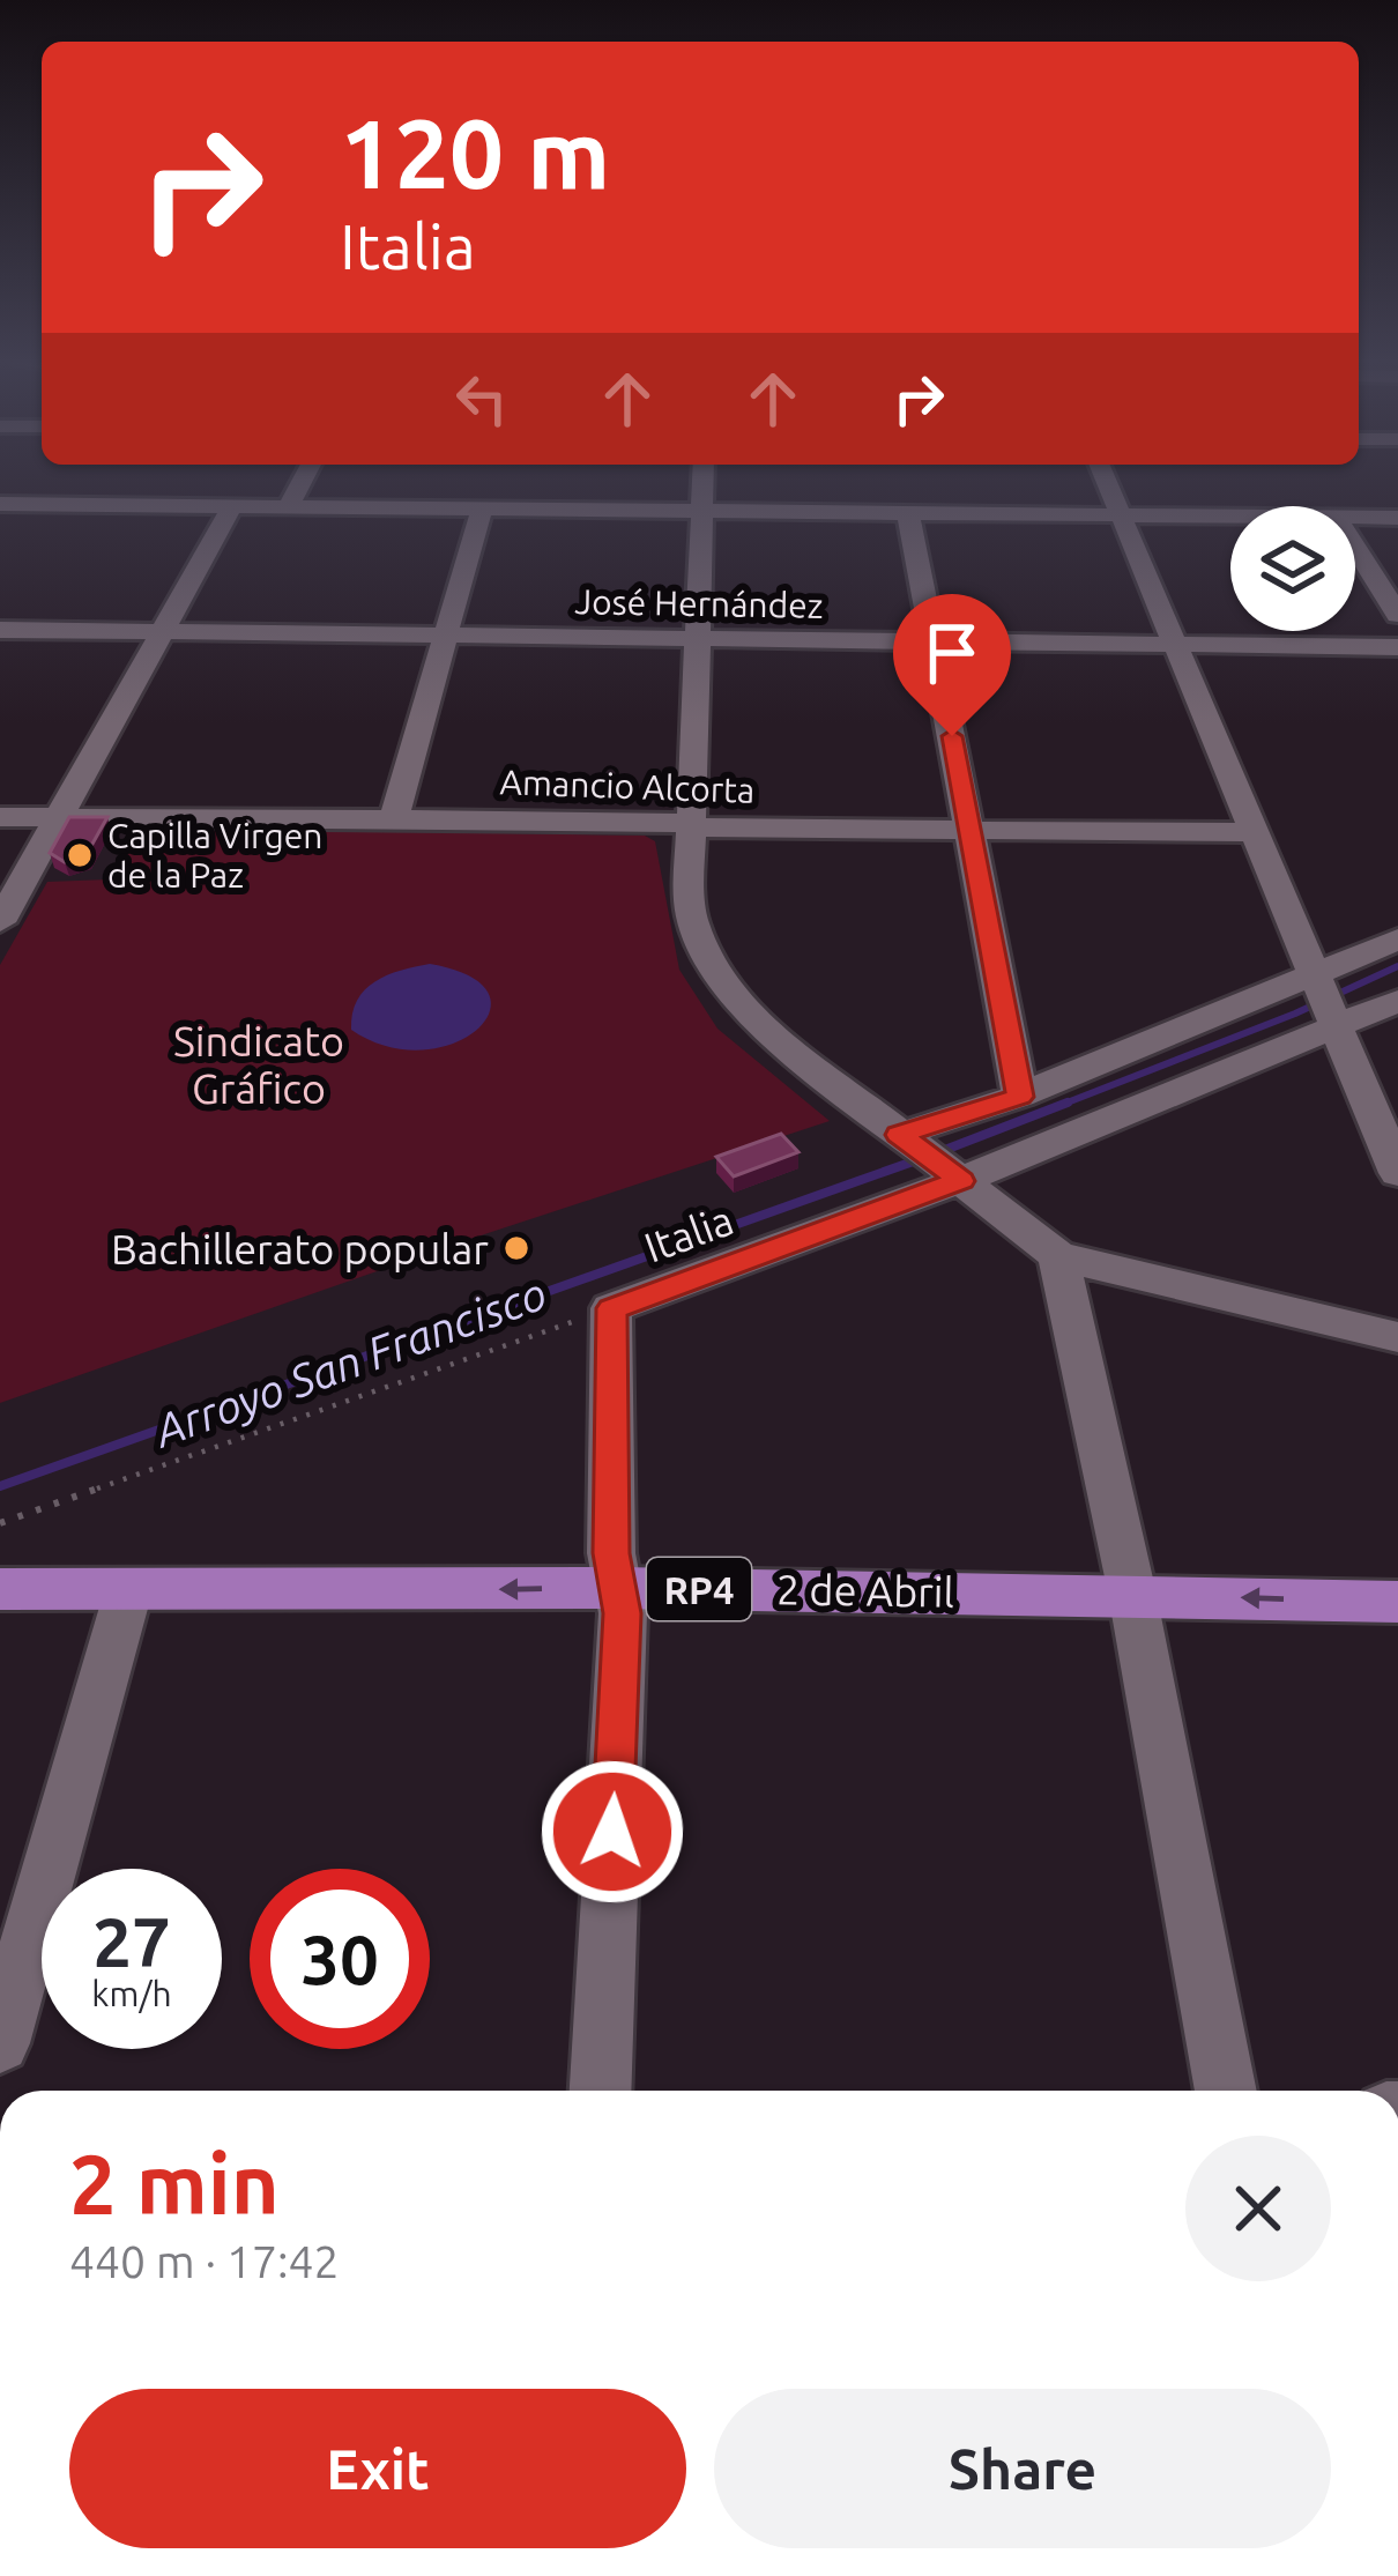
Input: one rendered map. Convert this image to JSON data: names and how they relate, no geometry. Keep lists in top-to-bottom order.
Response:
{
  "streets": {
    "main road": ["RP4", "2 de Abril"],
    "street": ["José Hernández", "Amancio Alcorta", "Italia"]
  },
  "one_way": ["2 de Abril"],
  "water": ["Arroyo San Francisco"],
  "parks": ["Sindicato Gráfico"],
  "places": ["Capilla Virgen de la Paz", "Bachillerato popular"],
  "page": {
    "turn": ["120 m", "Italia"],
    "speed": "27 km/h",
    "limit": "30",
    "heading": ["2 min", "440 m · 17:42"],
    "buttons": ["Exit", "Share"]
  }
}
